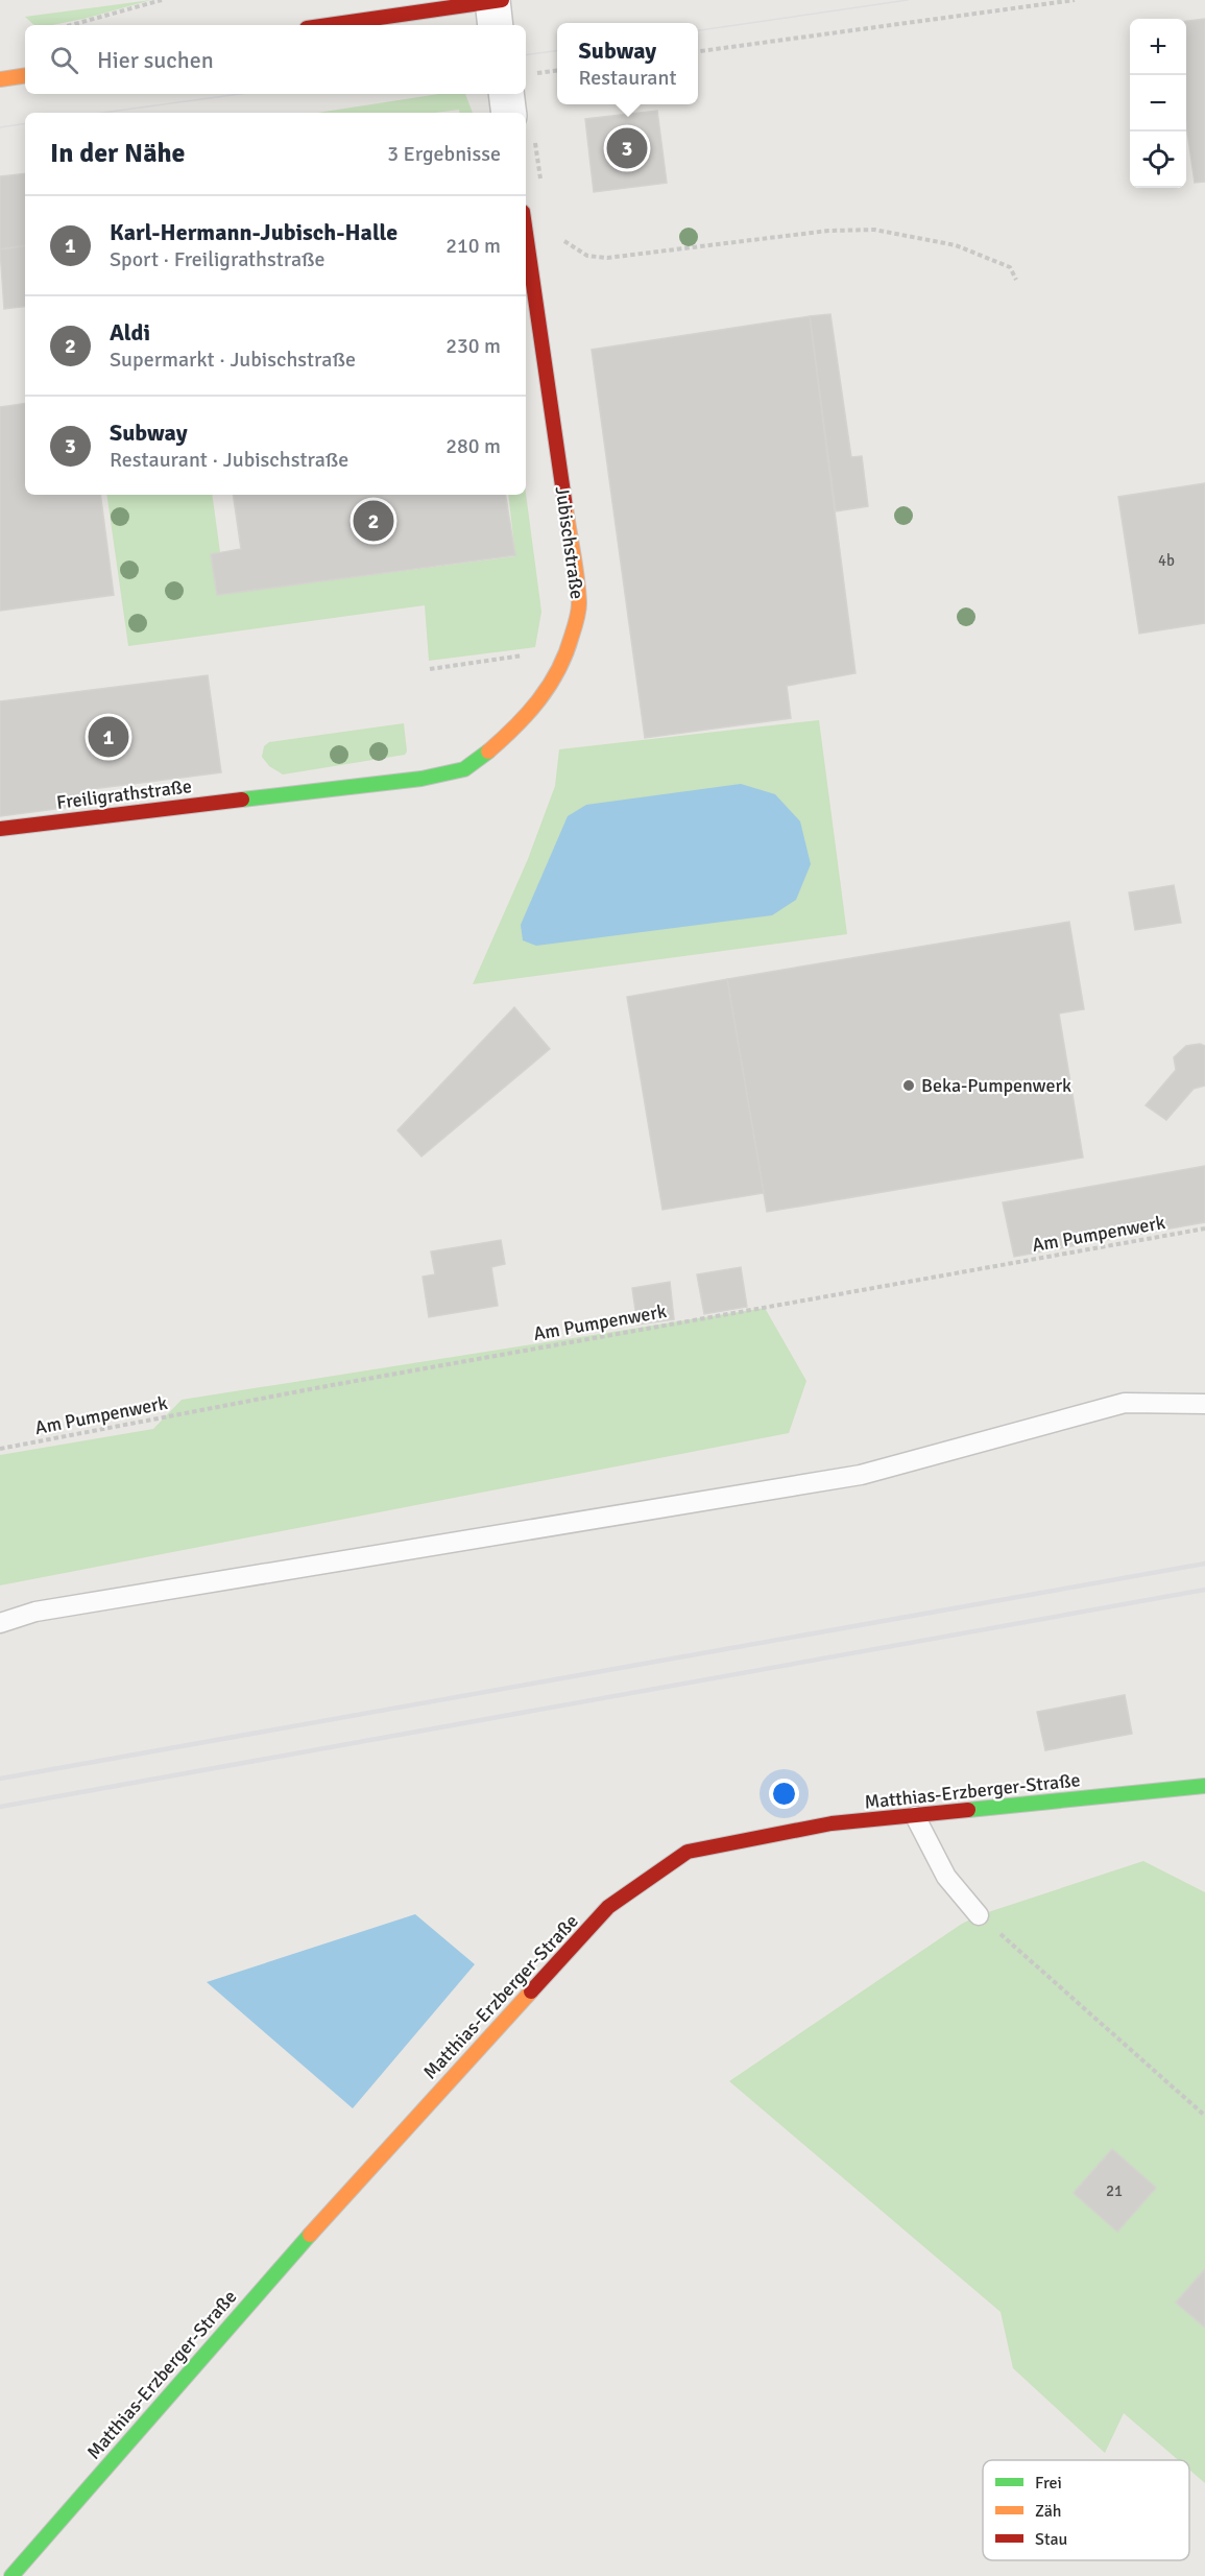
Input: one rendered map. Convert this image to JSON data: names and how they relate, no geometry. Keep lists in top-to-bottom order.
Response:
{
  "streets": {
    "street": ["Jubischstraße", "Freiligrathstraße", "Matthias-Erzberger-Straße"],
    "path": ["Am Pumpenwerk"]
  },
  "crossings": [
    ["Jubischstraße", "Freiligrathstraße"]
  ],
  "places": ["Beka-Pumpenwerk"],
  "house_numbers": ["4b", "21"],
  "legend": ["Frei", "Zäh", "Stau"],
  "page": {
    "map_buttons": ["+", "−"],
    "popup": ["Subway", "Restaurant"],
    "search": "Hier suchen",
    "heading": ["In der Nähe", "3 Ergebnisse"],
    "pins": ["3", "2", "1"],
    "list": [
      {
        "mark": "1",
        "name": "Karl-Hermann-Jubisch-Halle",
        "note": "Sport · Freiligrathstraße",
        "value": "210 m"
      },
      {
        "mark": "2",
        "name": "Aldi",
        "note": "Supermarkt · Jubischstraße",
        "value": "230 m"
      },
      {
        "mark": "3",
        "name": "Subway",
        "note": "Restaurant · Jubischstraße",
        "value": "280 m"
      }
    ]
  }
}
